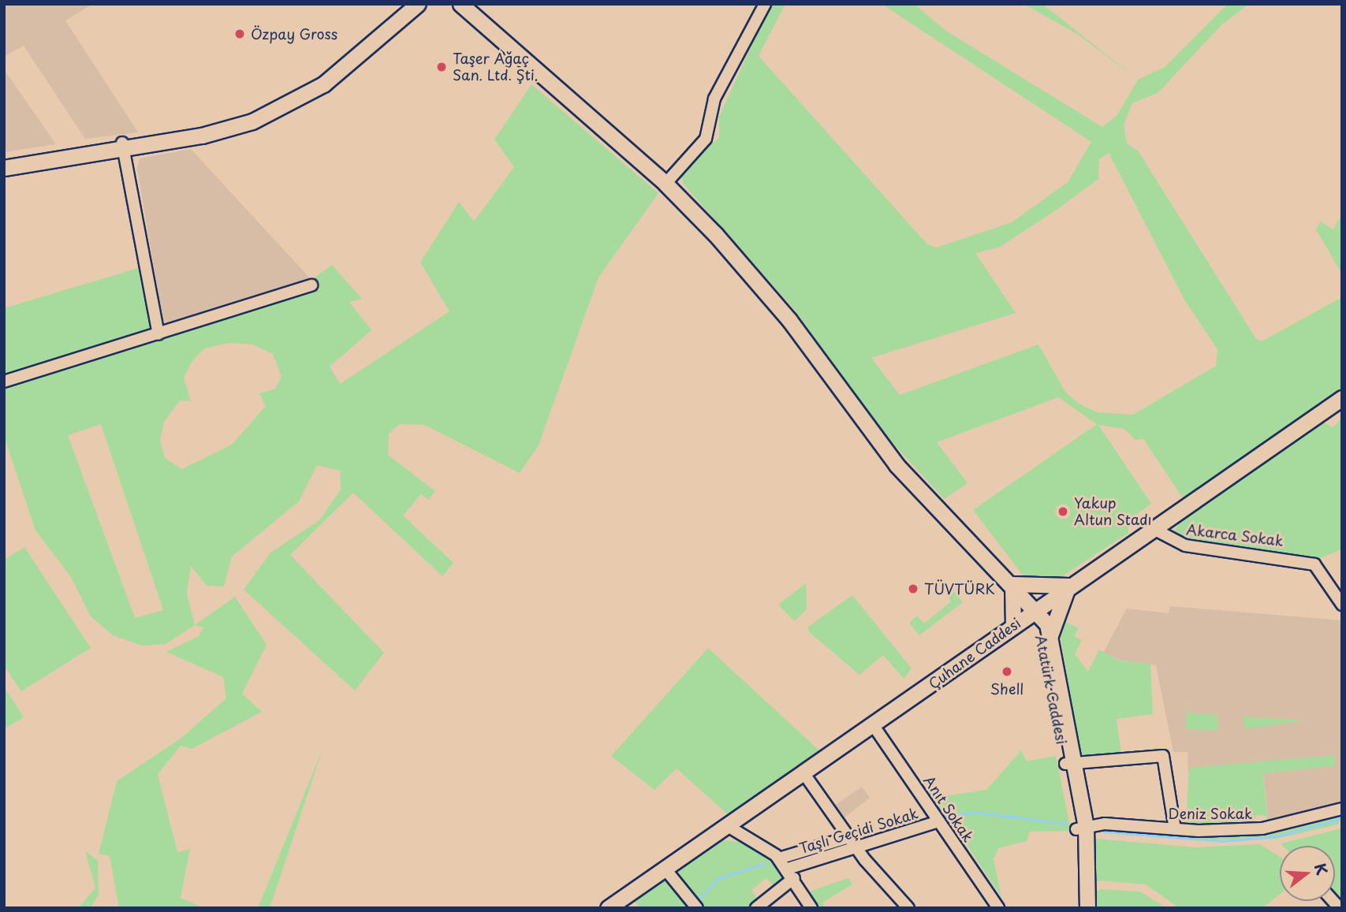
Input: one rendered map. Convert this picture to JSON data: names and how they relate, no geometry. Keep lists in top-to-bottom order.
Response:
{
  "streets": {
    "main road": ["Çuhane Caddesi", "Atatürk Caddesi"],
    "street": [
      "Akarca Sokak",
      "Anıt Sokak",
      "Deniz Sokak",
      "Taşlı Geçidi Sokak"
    ]
  },
  "crossings": [
    ["Akarca Sokak", "Çuhane Caddesi"],
    ["Çuhane Caddesi", "Atatürk Caddesi"],
    ["Çuhane Caddesi", "Anıt Sokak"],
    ["Atatürk Caddesi", "Deniz Sokak"],
    ["Anıt Sokak", "Taşlı Geçidi Sokak"]
  ],
  "places": [
    "Özpay Gross",
    "Taşer Ağaç San. Ltd. Şti.",
    "Yakup Altun Stadı",
    "TÜVTÜRK",
    "Shell"
  ],
  "north": "right"
}
